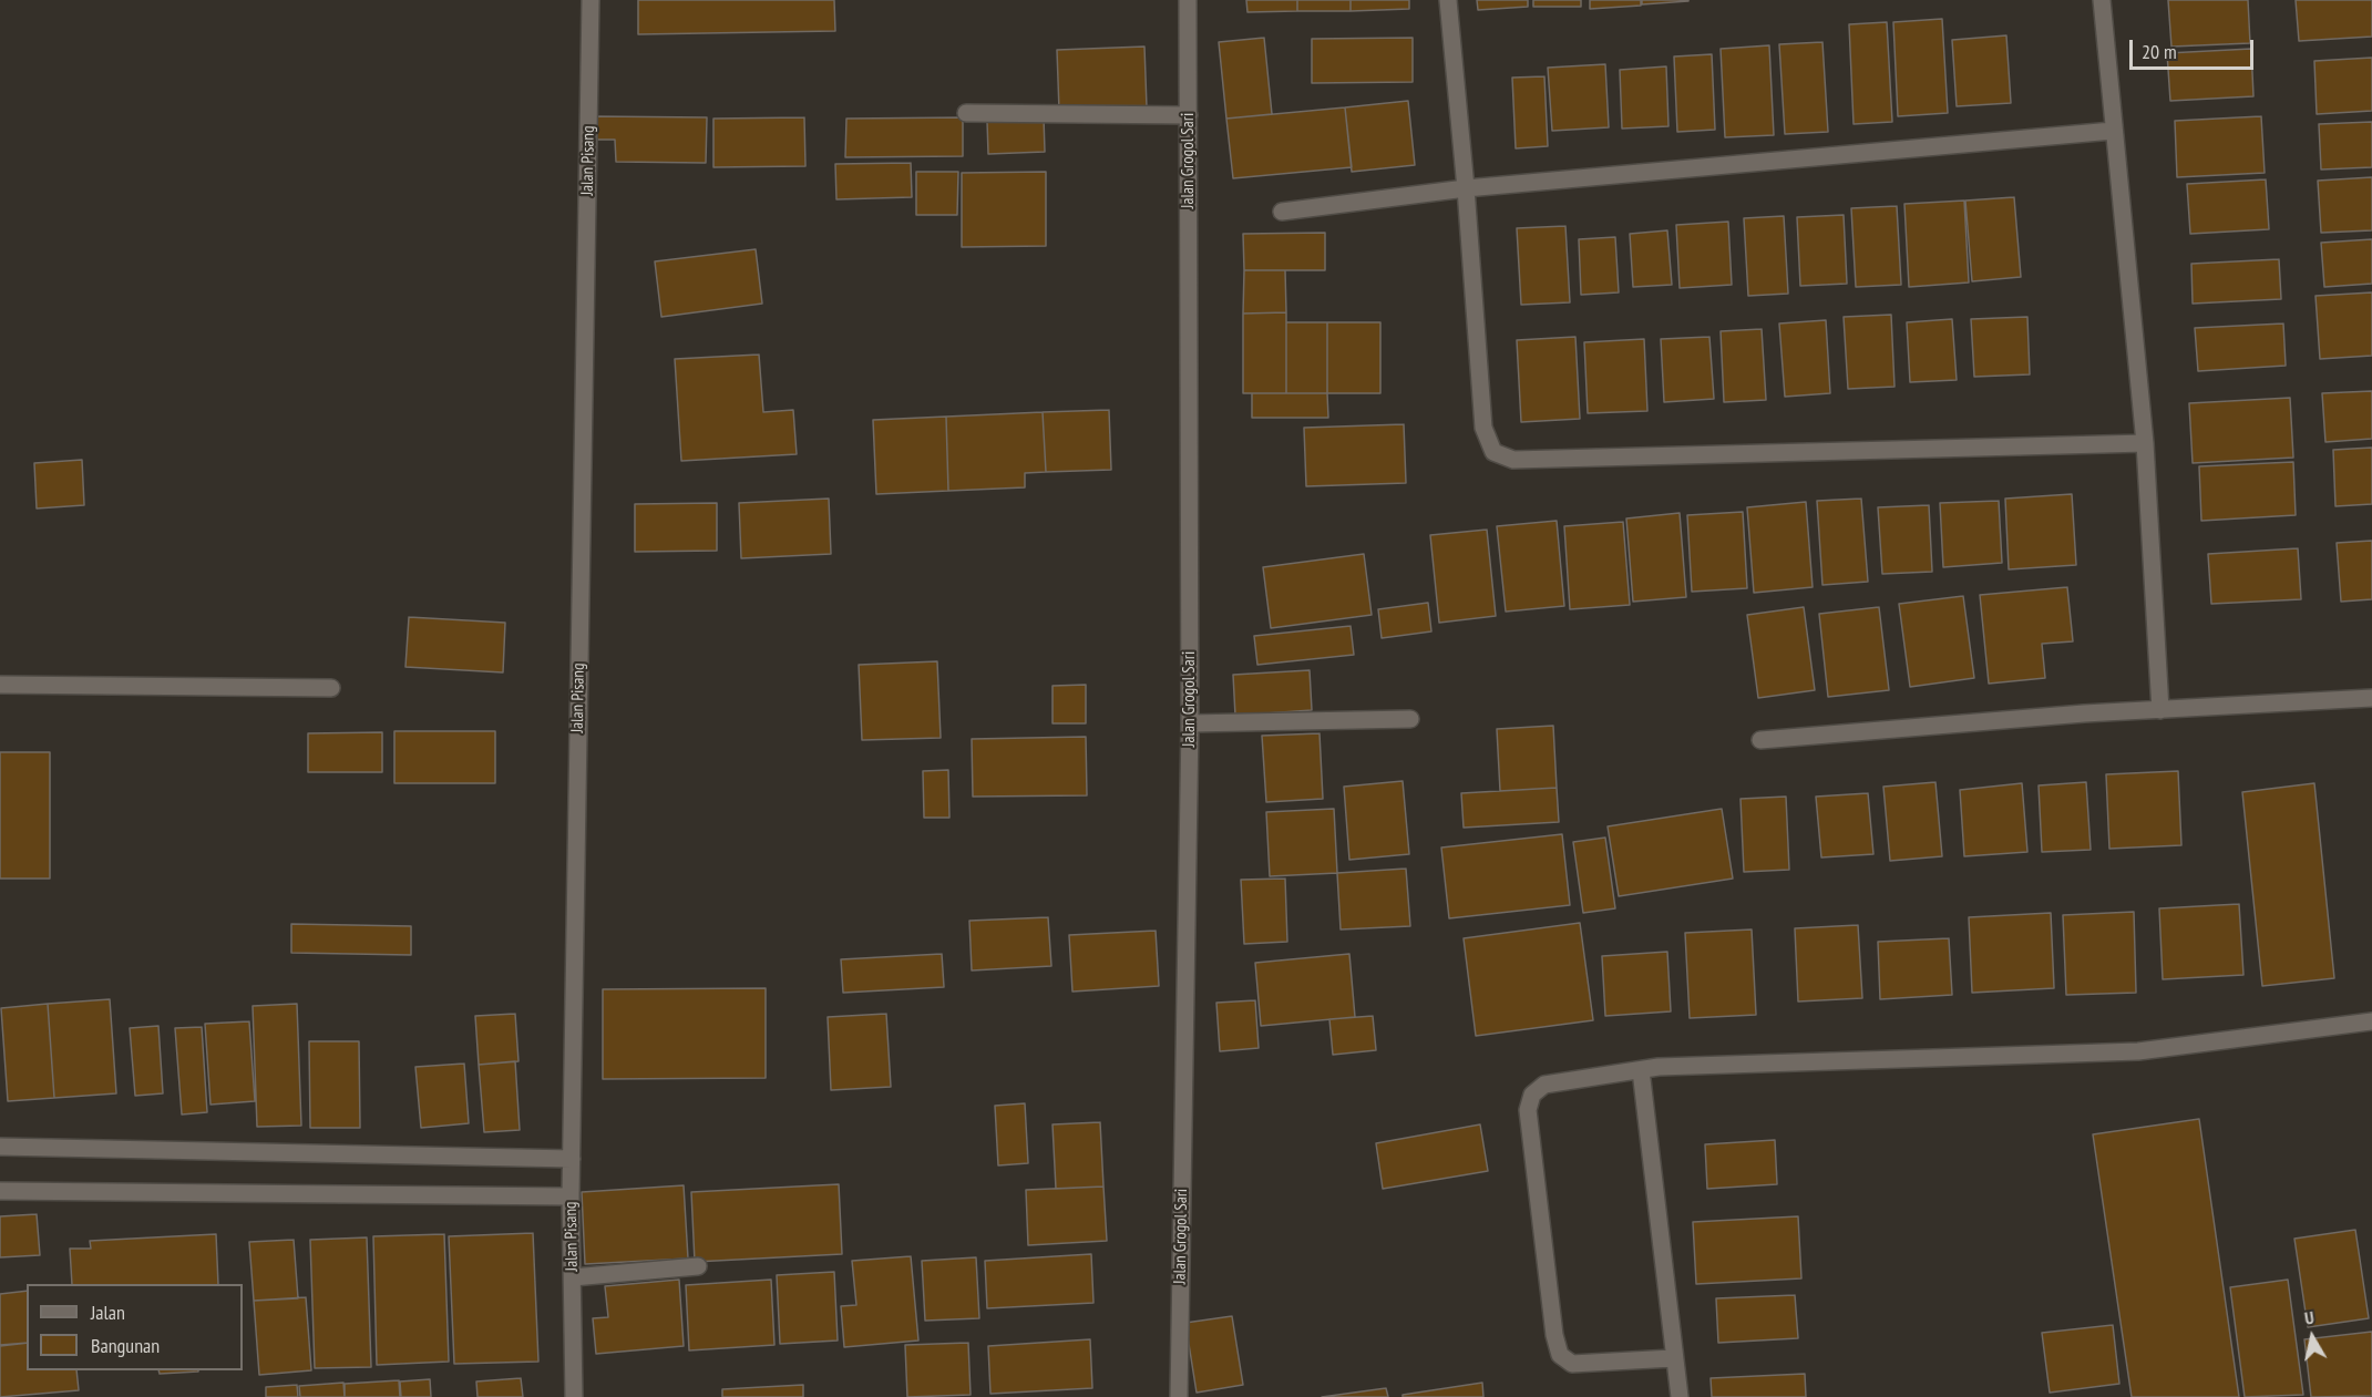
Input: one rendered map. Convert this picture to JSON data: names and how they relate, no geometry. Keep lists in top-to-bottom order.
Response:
{
  "streets": {
    "street": ["Jalan Pisang", "Jalan Grogol Sari"]
  },
  "legend": ["Jalan", "Bangunan"],
  "scale_bar": "20 m",
  "north": "top"
}
